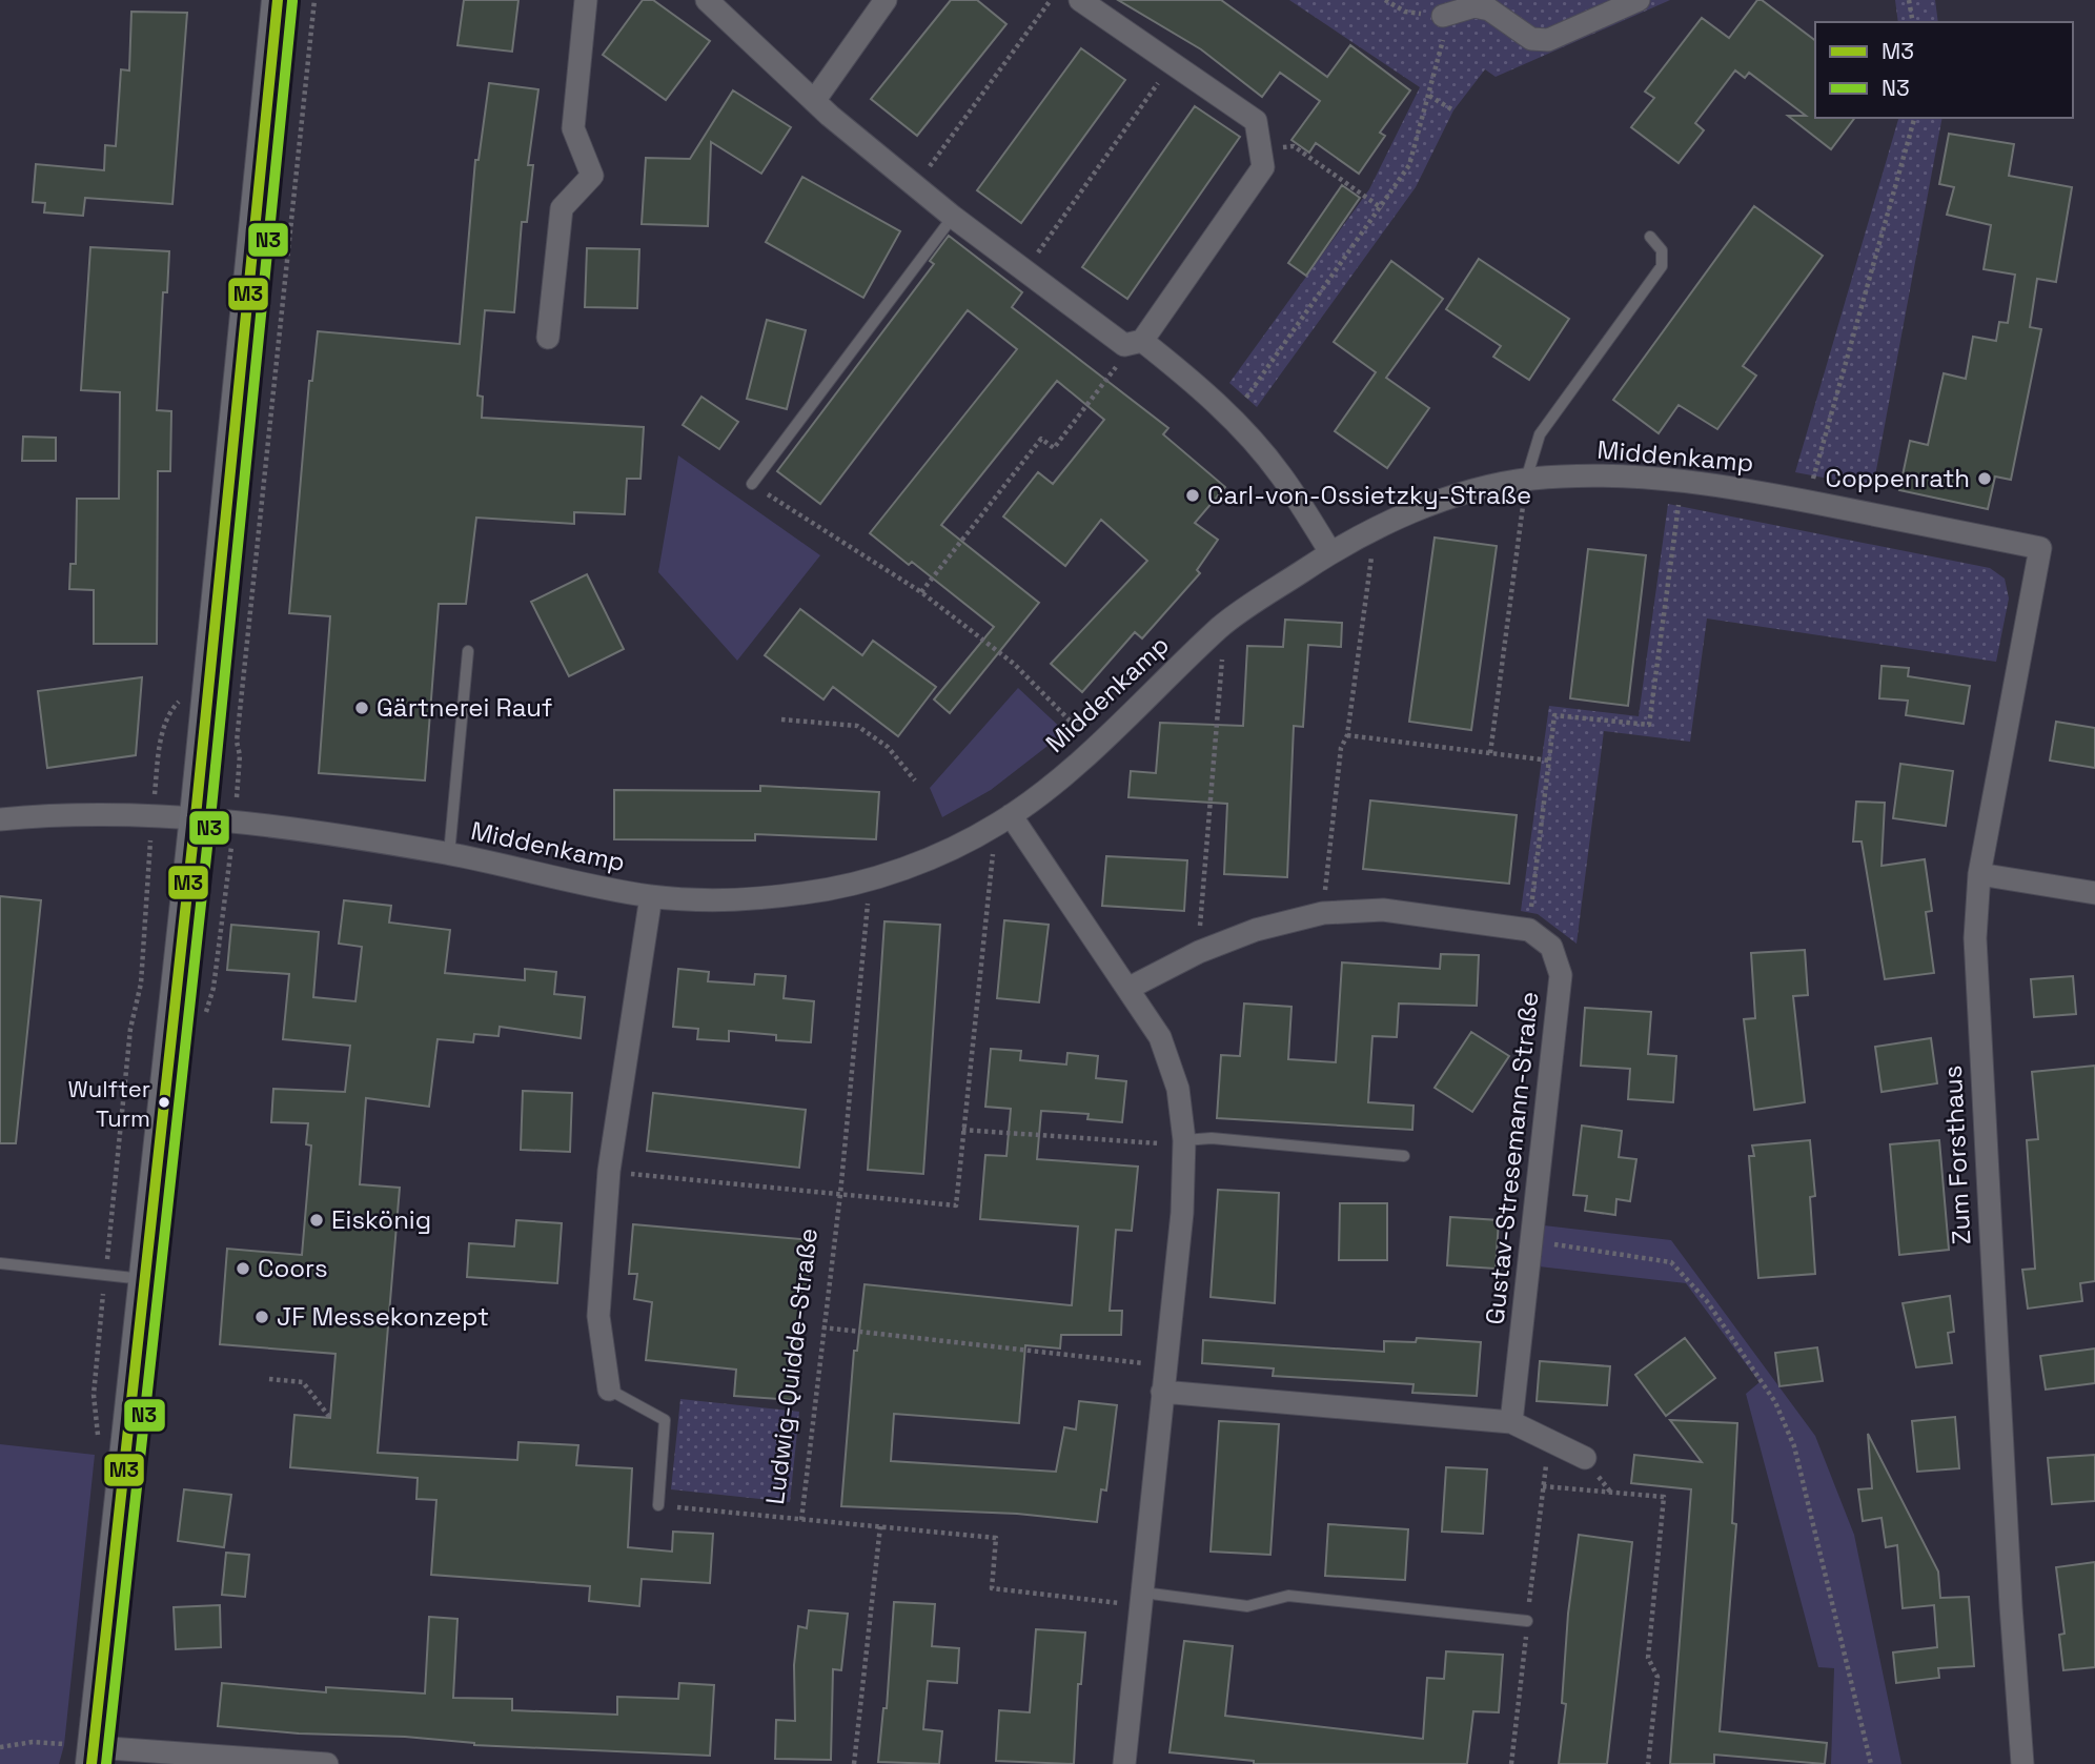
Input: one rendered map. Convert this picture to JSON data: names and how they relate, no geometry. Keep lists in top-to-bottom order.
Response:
{
  "streets": {
    "street": ["Middenkamp", "Zum Forsthaus", "Gustav-Stresemann-Straße"],
    "path": ["Ludwig-Quidde-Straße"]
  },
  "crossings": [
    ["Middenkamp", "Zum Forsthaus"],
    ["Middenkamp", "Ludwig-Quidde-Straße"]
  ],
  "places": [
    "Coppenrath",
    "Carl-von-Ossietzky-Straße",
    "Gärtnerei Rauf",
    "Wulfter Turm",
    "Eiskönig",
    "Coors",
    "JF Messekonzept"
  ],
  "lines": ["transit line M3", "transit line N3"],
  "legend": ["M3", "N3"]
}
